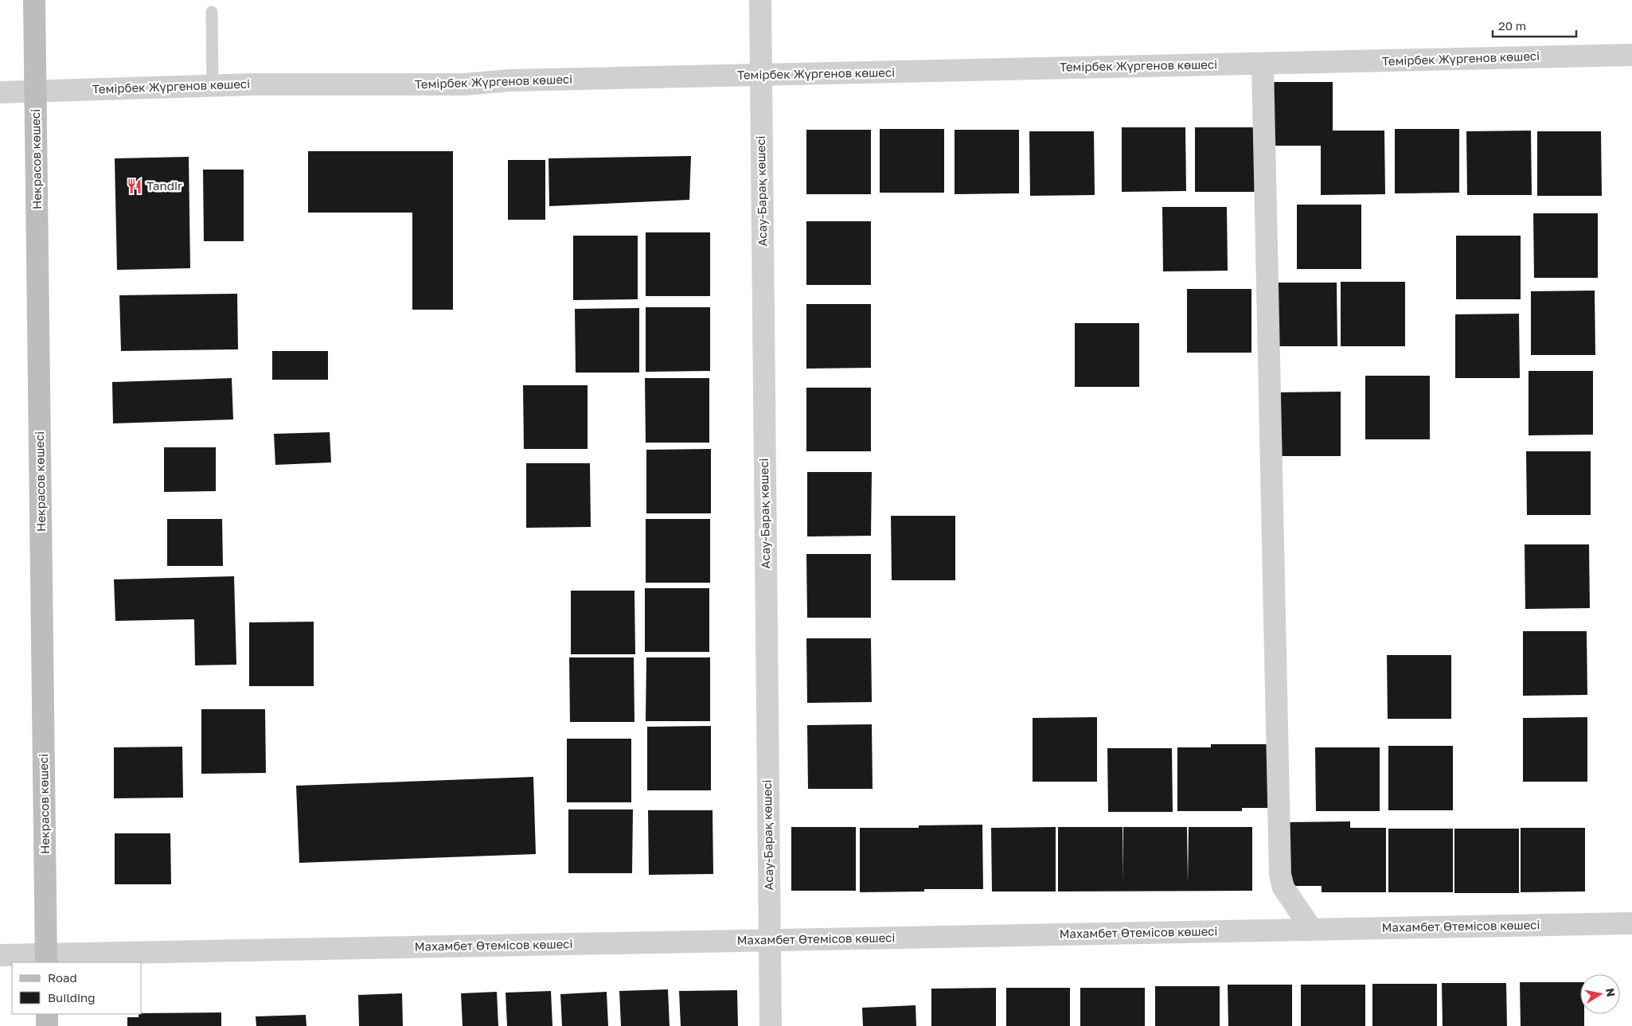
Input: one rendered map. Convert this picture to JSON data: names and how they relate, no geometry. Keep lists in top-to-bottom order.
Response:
{
  "streets": {
    "main road": ["Некрасов көшесі"],
    "street": ["Темірбек Жүргенов көшесі", "Асау-Барақ көшесі", "Махамбет Өтемісов көшесі"]
  },
  "crossings": [
    ["Темірбек Жүргенов көшесі", "Некрасов көшесі"],
    ["Темірбек Жүргенов көшесі", "Асау-Барақ көшесі"],
    ["Некрасов көшесі", "Махамбет Өтемісов көшесі"],
    ["Асау-Барақ көшесі", "Махамбет Өтемісов көшесі"]
  ],
  "places": {
    "restaurant": ["Tandir"]
  },
  "legend": ["Road", "Building"],
  "scale_bar": "20 m",
  "north": "right"
}
